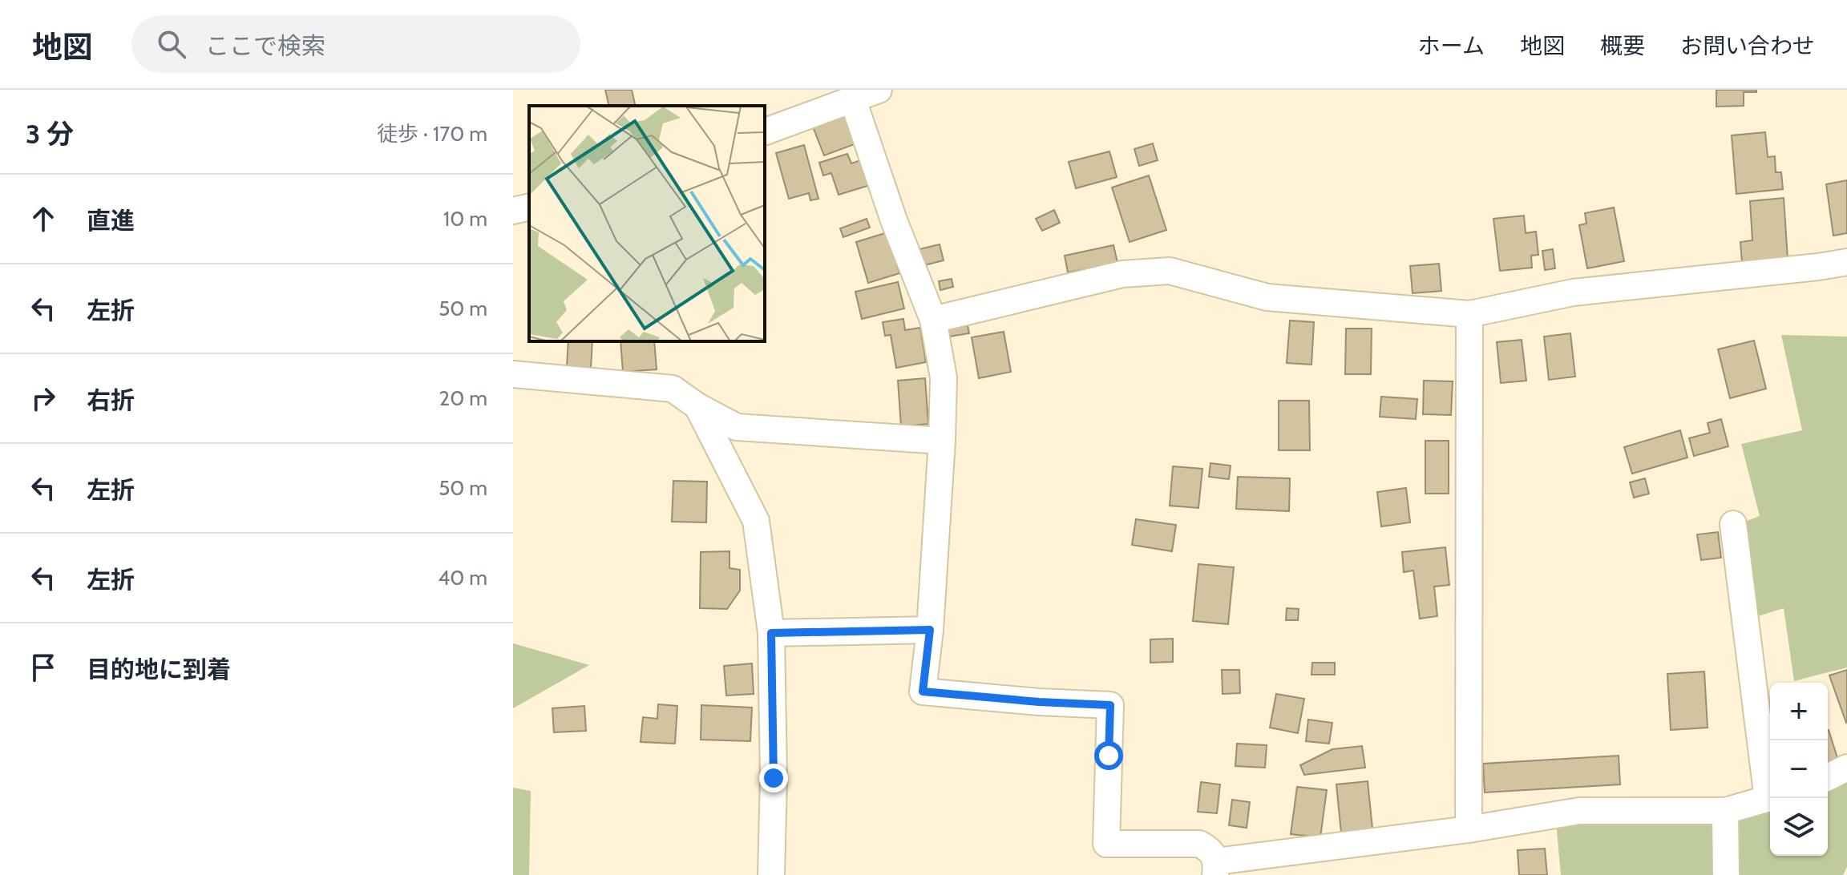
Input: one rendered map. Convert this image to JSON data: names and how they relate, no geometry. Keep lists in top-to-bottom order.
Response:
{
  "page": {
    "header": "地図",
    "search": "ここで検索",
    "nav": [
      "ホーム",
      "地図",
      "概要",
      "お問い合わせ"
    ],
    "heading": ["3 分", "徒歩 · 170 m"],
    "list": [
      ["直進", "10 m"],
      ["左折", "50 m"],
      ["右折", "20 m"],
      ["左折", "50 m"],
      ["左折", "40 m"],
      "目的地に到着"
    ],
    "map_buttons": ["+", "−"]
  }
}
